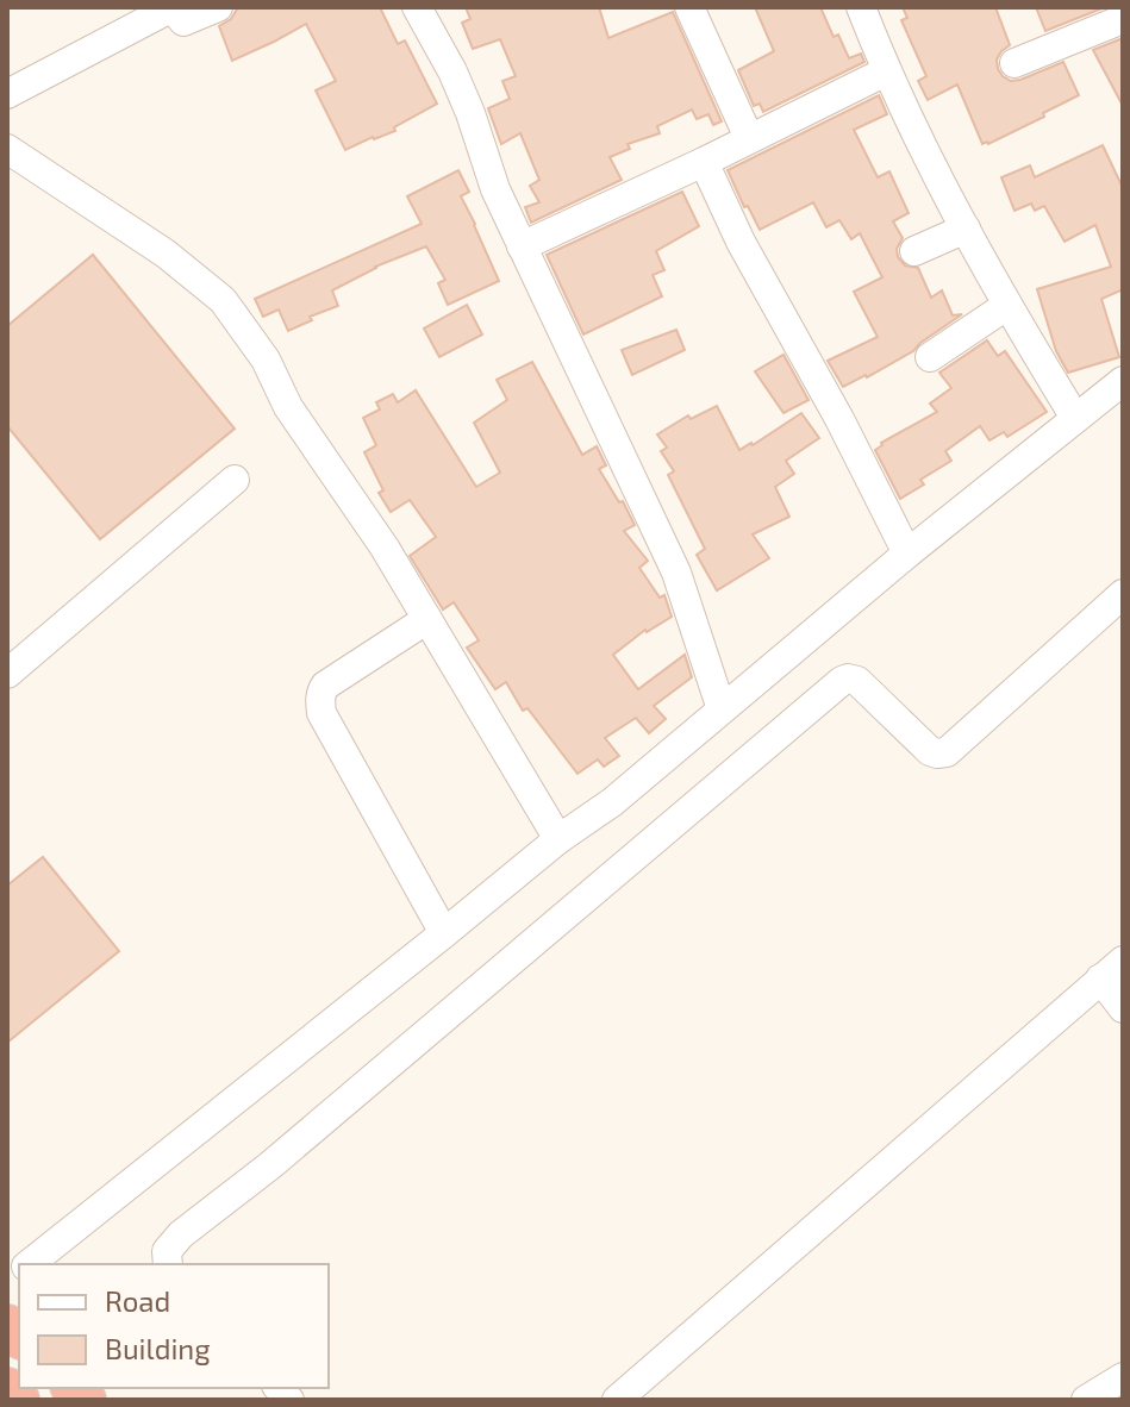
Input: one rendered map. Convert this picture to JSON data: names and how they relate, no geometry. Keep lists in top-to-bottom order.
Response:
{
  "legend": ["Road", "Building"]
}
